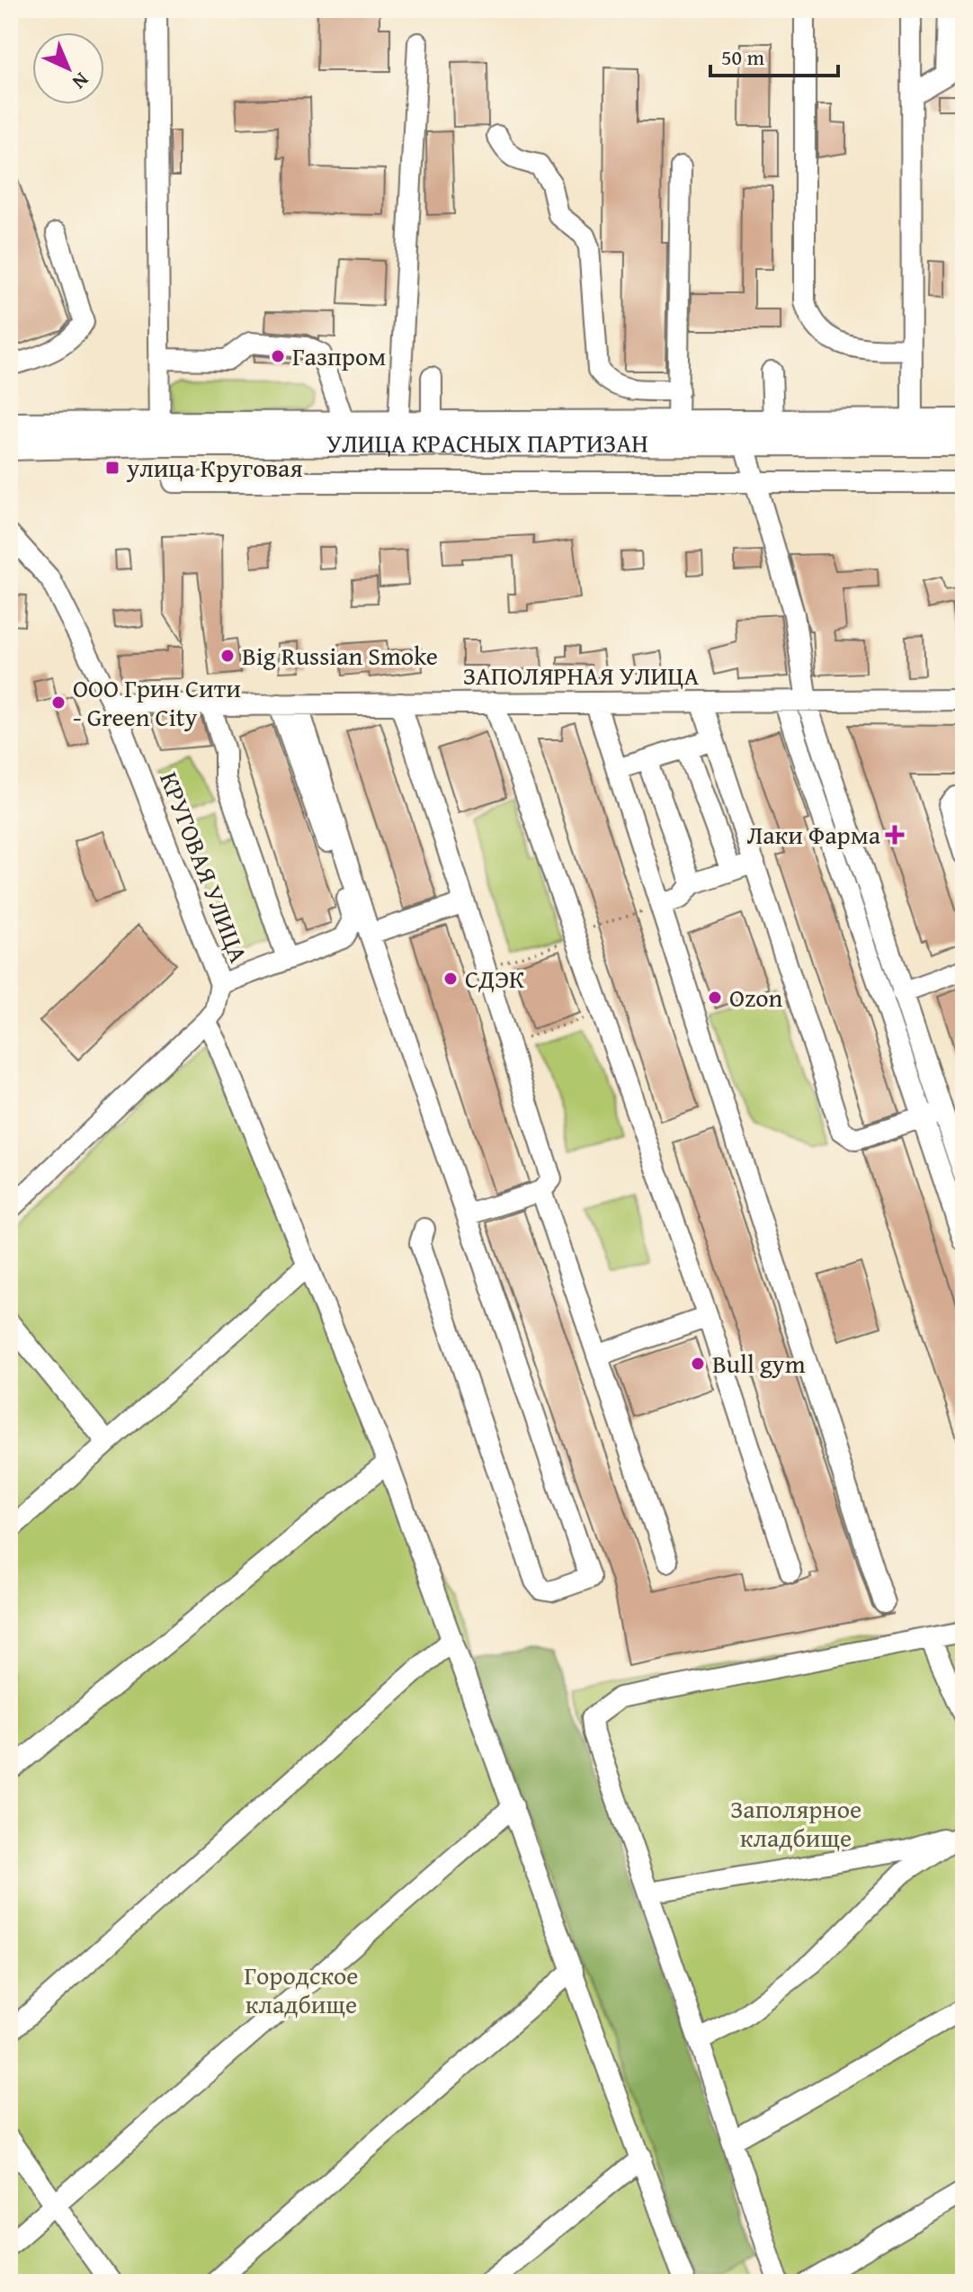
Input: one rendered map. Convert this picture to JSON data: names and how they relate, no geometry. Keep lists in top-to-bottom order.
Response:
{
  "streets": {
    "main road": ["УЛИЦА КРАСНЫХ ПАРТИЗАН"],
    "street": ["ЗАПОЛЯРНАЯ УЛИЦА", "КРУГОВАЯ УЛИЦА"]
  },
  "crossings": [
    ["ЗАПОЛЯРНАЯ УЛИЦА", "КРУГОВАЯ УЛИЦА"]
  ],
  "parks": ["Заполярное кладбище", "Городское кладбище"],
  "places": {
    "other": [
      "Газпром",
      "Big Russian Smoke",
      "ООО Грин Сити - Green City",
      "СДЭК",
      "Ozon",
      "Bull gym"
    ],
    "transit": ["улица Круговая"],
    "health": ["Лаки Фарма"]
  },
  "scale_bar": "50 m",
  "north": "bottom right"
}
